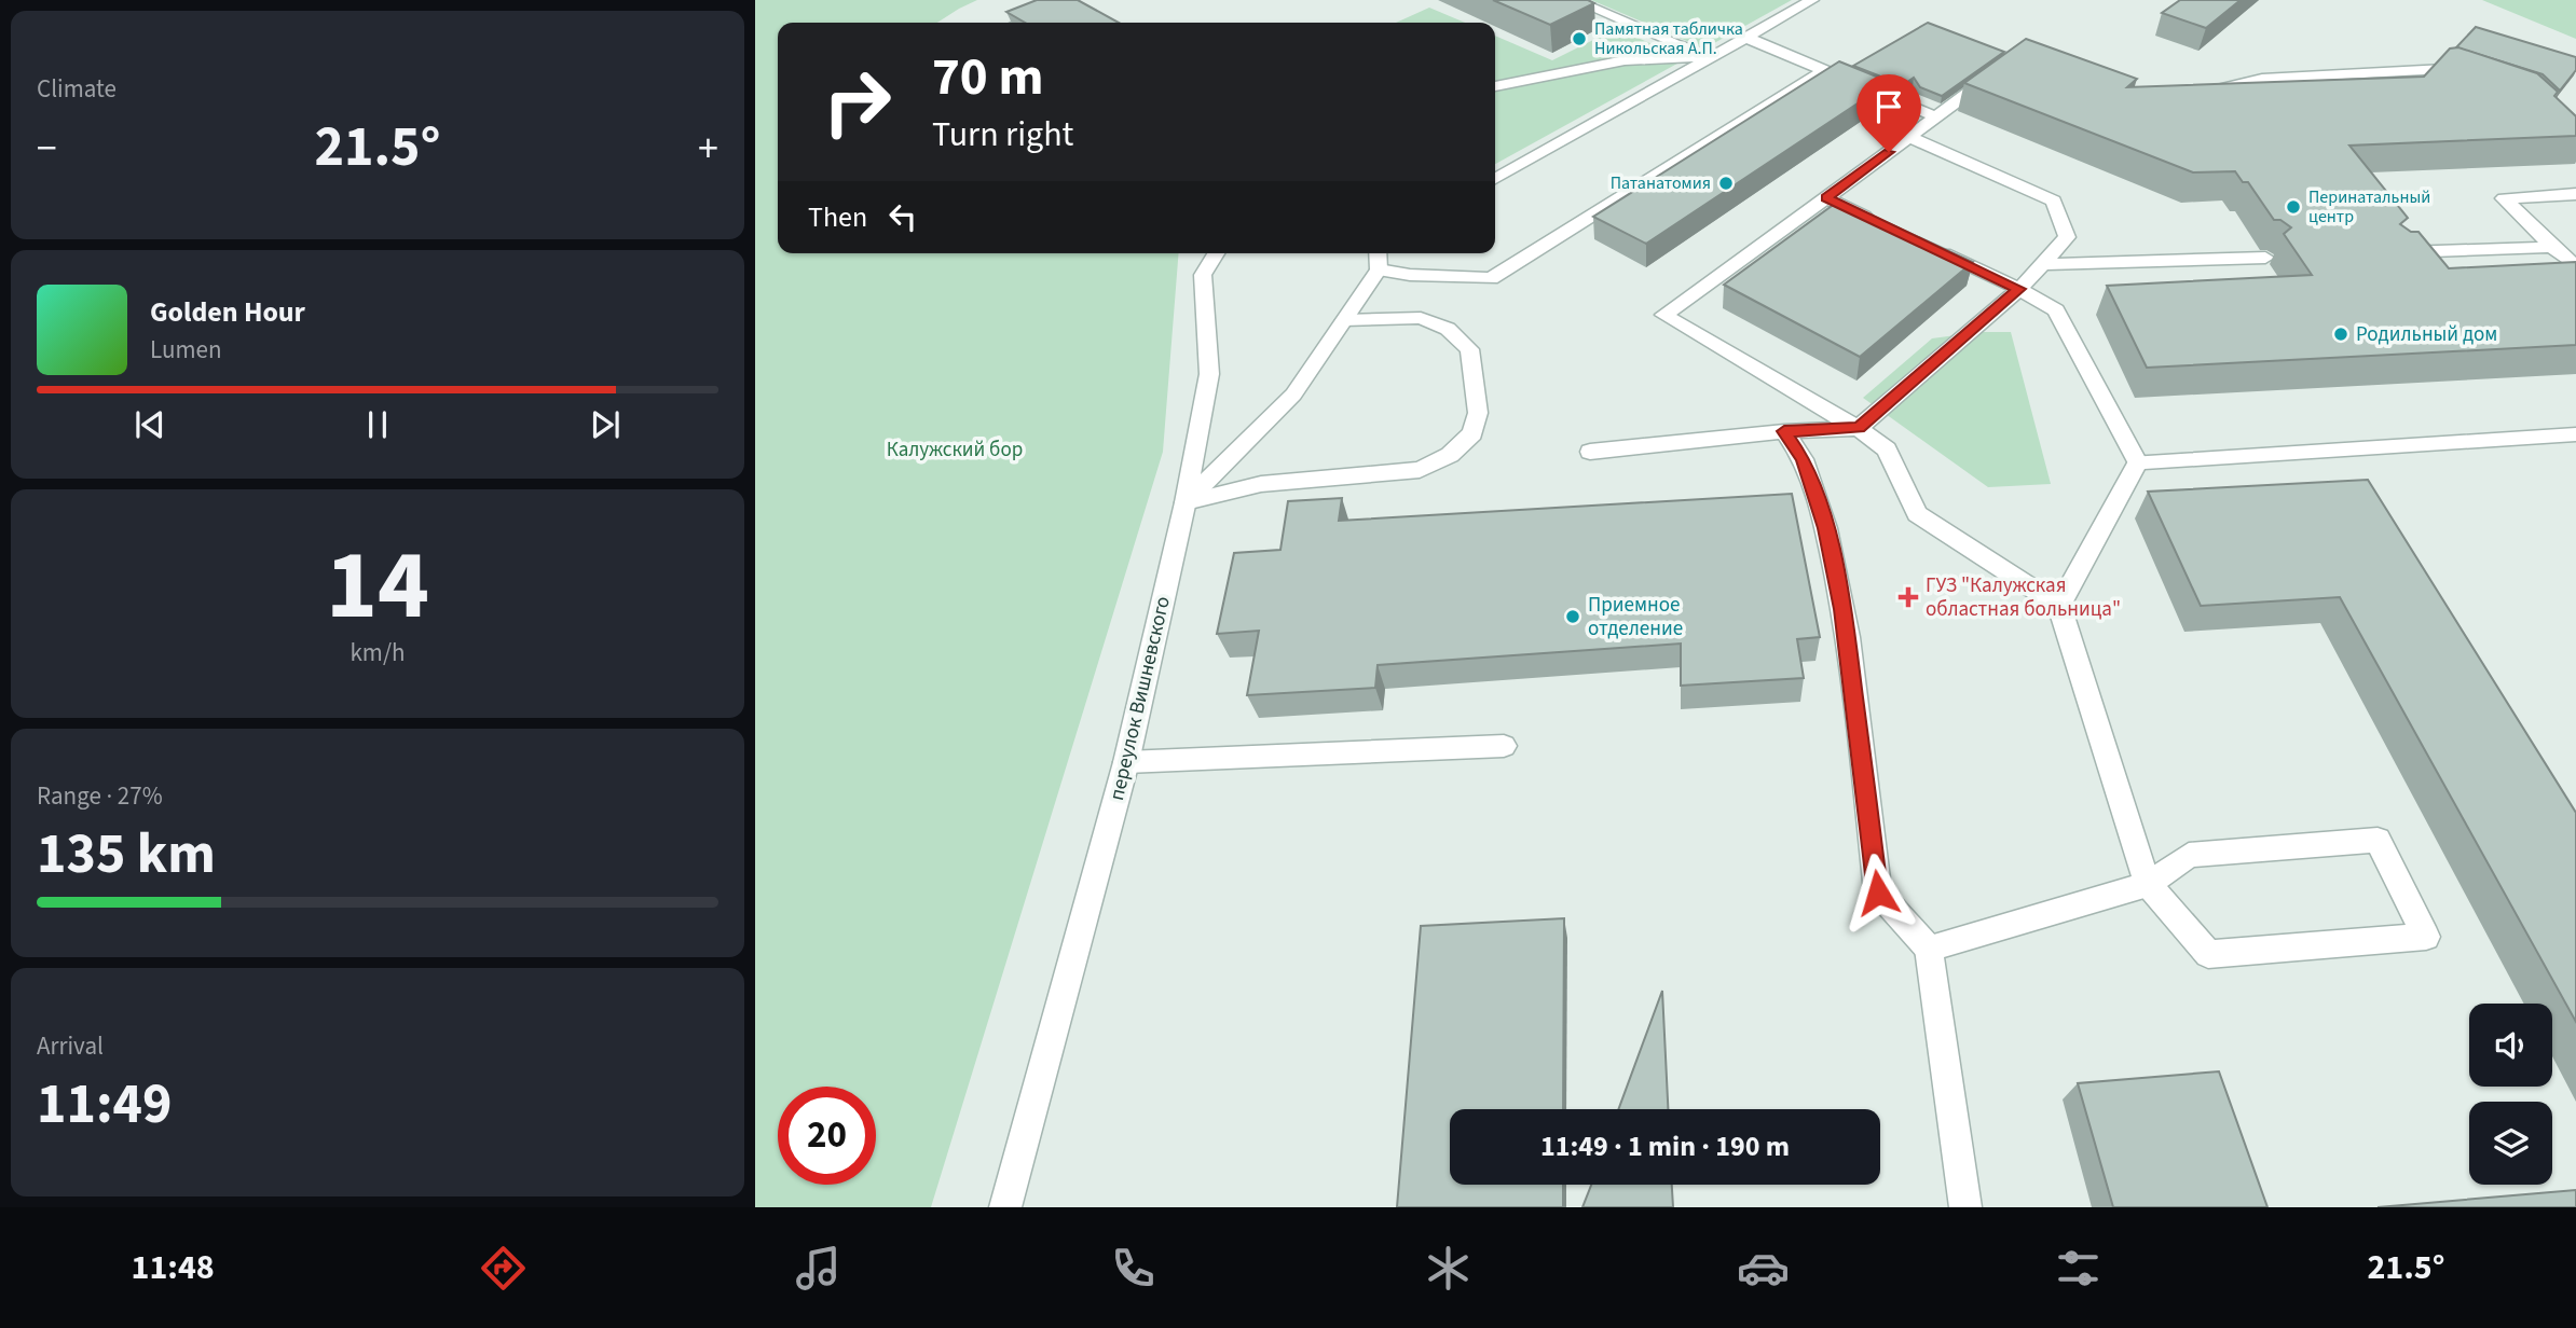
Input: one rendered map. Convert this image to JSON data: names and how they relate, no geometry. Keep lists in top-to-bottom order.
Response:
{
  "streets": {
    "street": ["переулок Вишневского"]
  },
  "parks": ["Калужский бор"],
  "places": {
    "other": [
      "Памятная табличка Никольская А.П.",
      "Патанатомия",
      "Перинатальный центр",
      "Родильный дом",
      "Приемное отделение"
    ],
    "health": ["ГУЗ \"Калужская областная больница\""]
  },
  "page": {
    "tile": [
      "Climate",
      ["14", "km/h"],
      ["Range · 27%", "135 km"],
      ["Arrival", "11:49"]
    ],
    "turn": ["70 m", "Turn right"],
    "heat": ["−", "21.5°", "+"],
    "then": "Then",
    "song": ["Golden Hour", "Lumen"],
    "limit": "20",
    "trip": "11:49 · 1 min · 190 m",
    "tabs": ["11:48", "21.5°"]
  }
}
